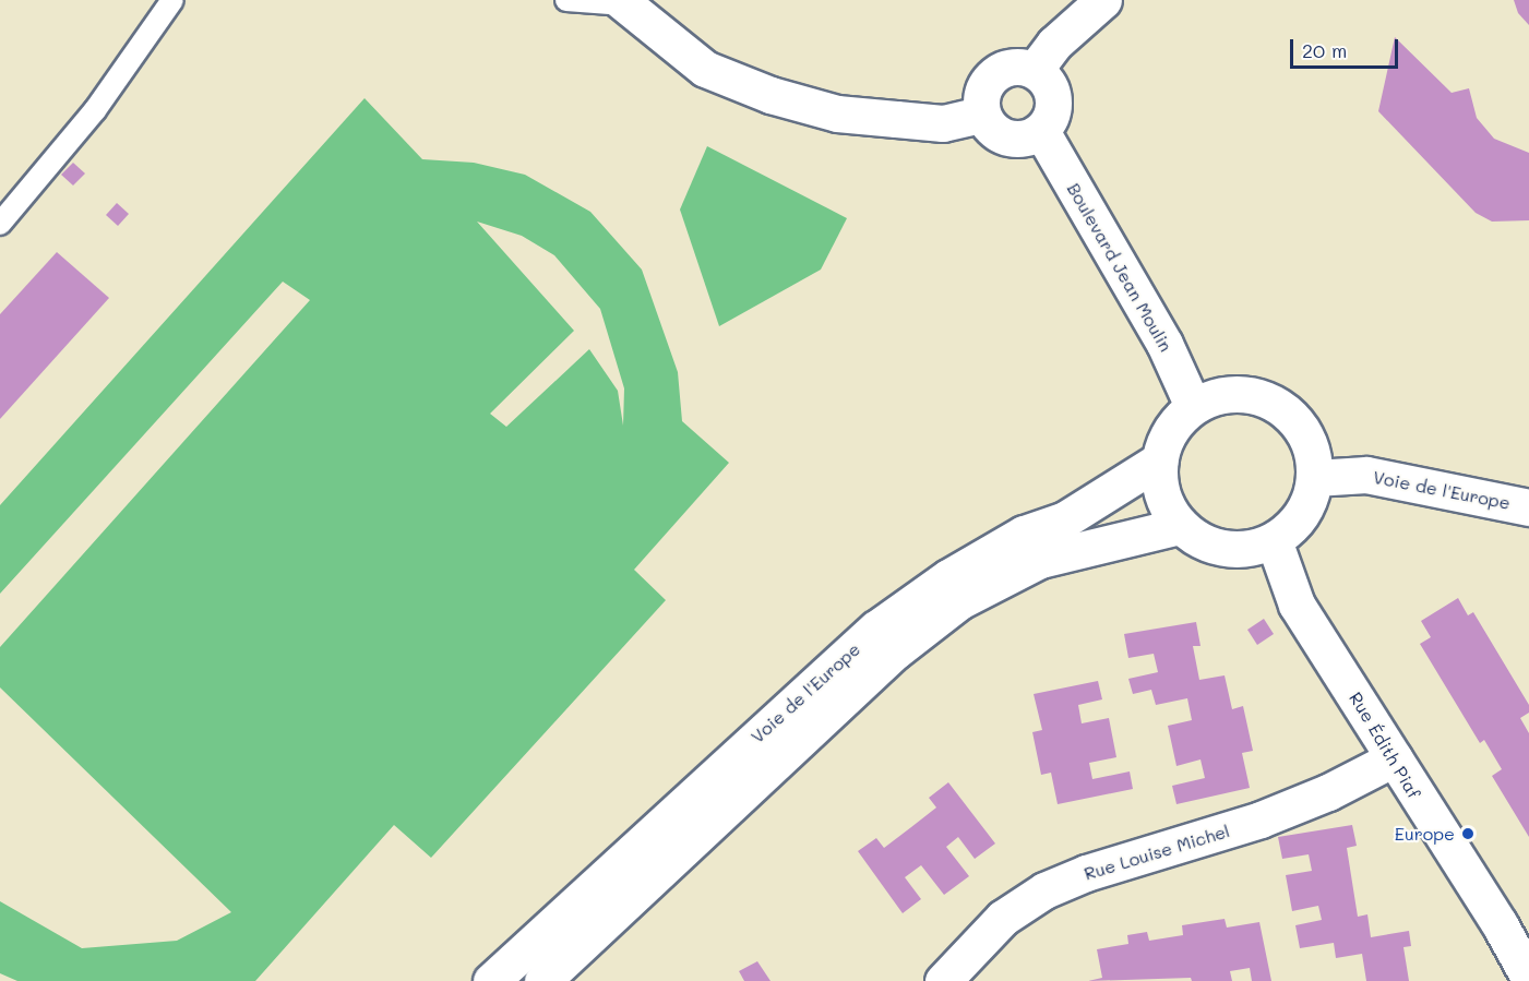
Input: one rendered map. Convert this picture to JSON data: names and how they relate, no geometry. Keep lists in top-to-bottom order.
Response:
{
  "streets": {
    "main road": [
      "Boulevard Jean Moulin",
      "Voie de l'Europe",
      "Rue Édith Piaf",
      "Rue Louise Michel"
    ]
  },
  "crossings": [
    ["Boulevard Jean Moulin", "Voie de l'Europe"],
    ["Boulevard Jean Moulin", "Rue Édith Piaf"],
    ["Voie de l'Europe", "Rue Édith Piaf"],
    ["Rue Édith Piaf", "Rue Louise Michel"]
  ],
  "places": ["Europe"],
  "scale_bar": "20 m"
}
